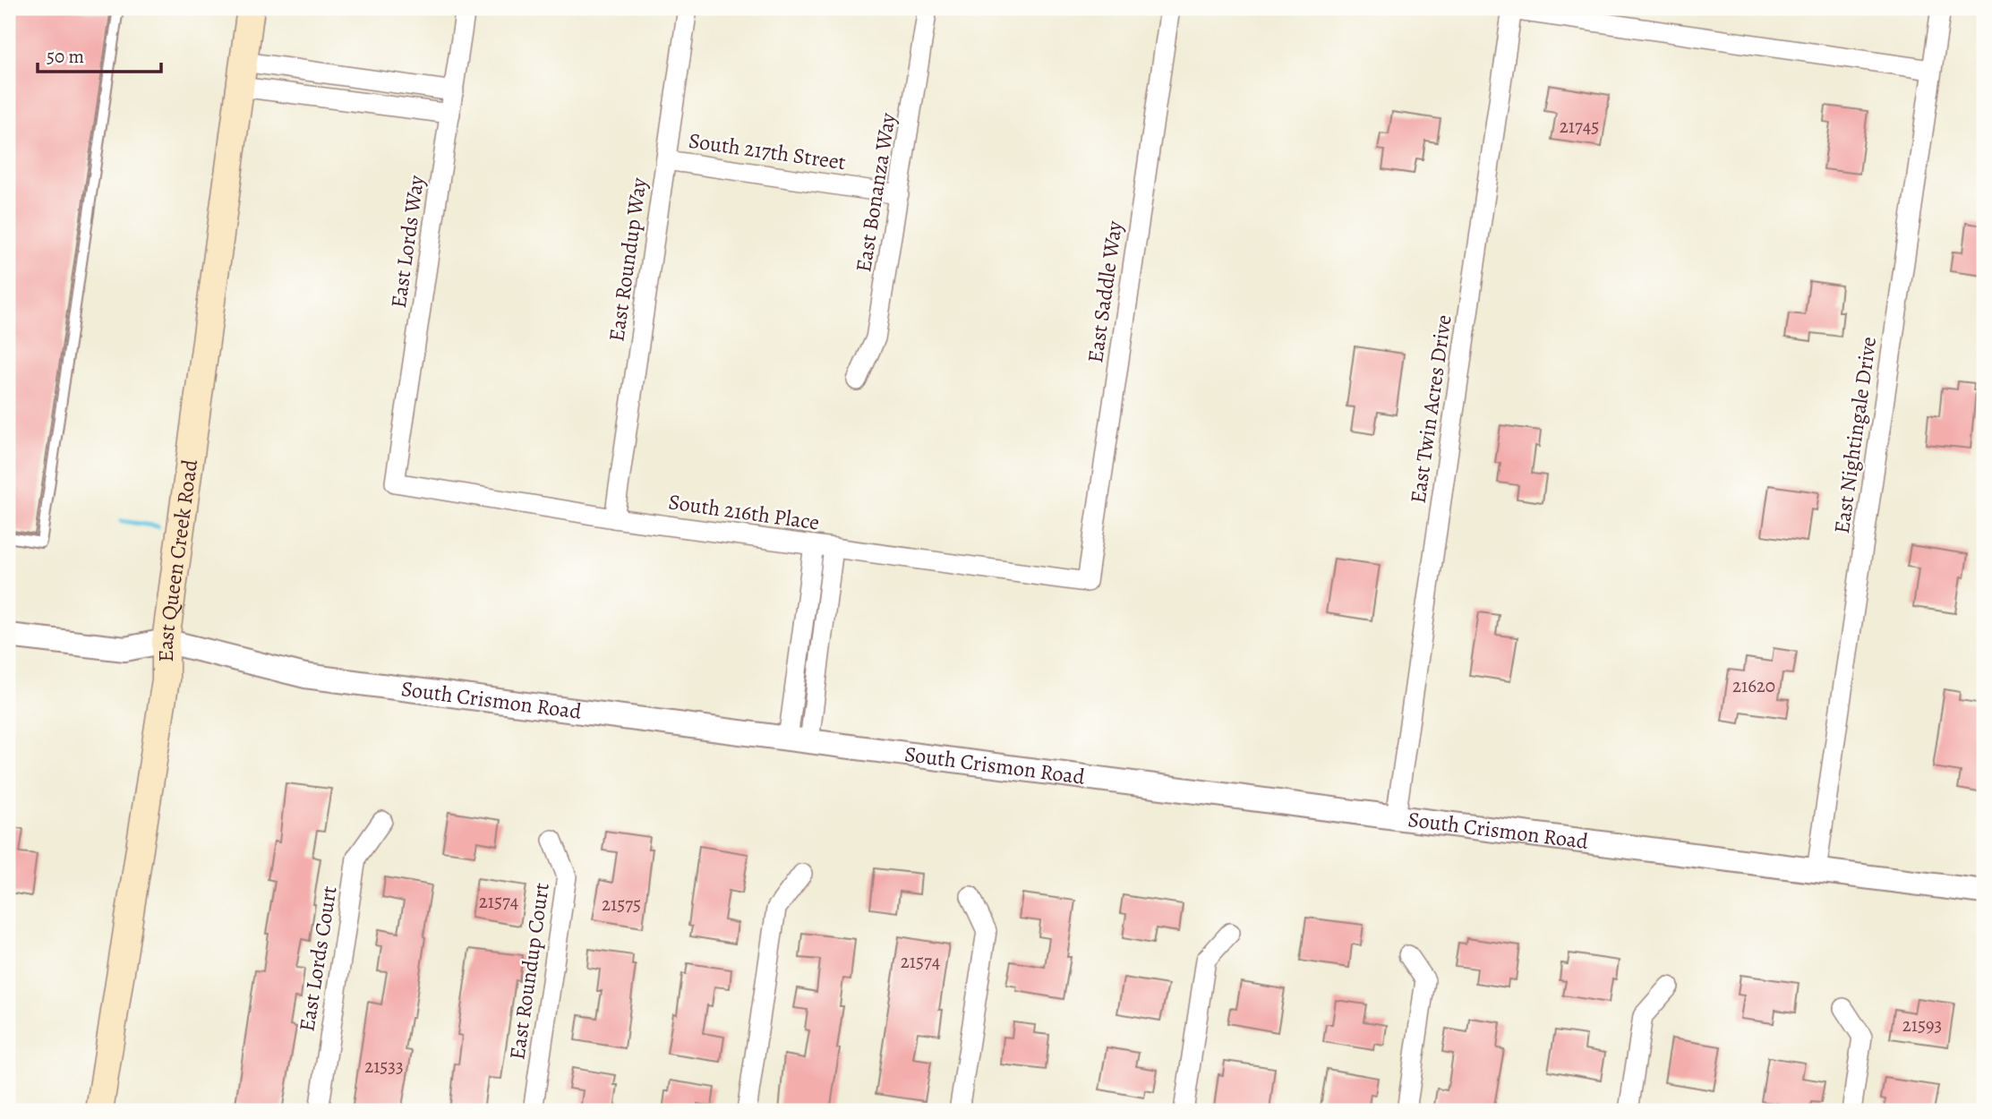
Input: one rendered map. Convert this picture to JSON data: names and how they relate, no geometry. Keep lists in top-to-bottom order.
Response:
{
  "streets": {
    "main road": ["East Queen Creek Road"],
    "street": [
      "South 217th Street",
      "East Bonanza Way",
      "East Lords Way",
      "East Roundup Way",
      "East Saddle Way",
      "East Twin Acres Drive",
      "East Nightingale Drive",
      "South 216th Place",
      "South Crismon Road",
      "East Lords Court",
      "East Roundup Court"
    ]
  },
  "crossings": [
    ["South 217th Street", "East Bonanza Way"],
    ["South 217th Street", "East Roundup Way"],
    ["East Lords Way", "South 216th Place"],
    ["East Roundup Way", "South 216th Place"],
    ["East Saddle Way", "South 216th Place"],
    ["East Twin Acres Drive", "South Crismon Road"],
    ["East Nightingale Drive", "South Crismon Road"],
    ["East Queen Creek Road", "South Crismon Road"]
  ],
  "house_numbers": [
    "21745",
    "21620",
    "21574",
    "21575",
    "21574",
    "21593",
    "21533"
  ],
  "scale_bar": "50 m"
}
